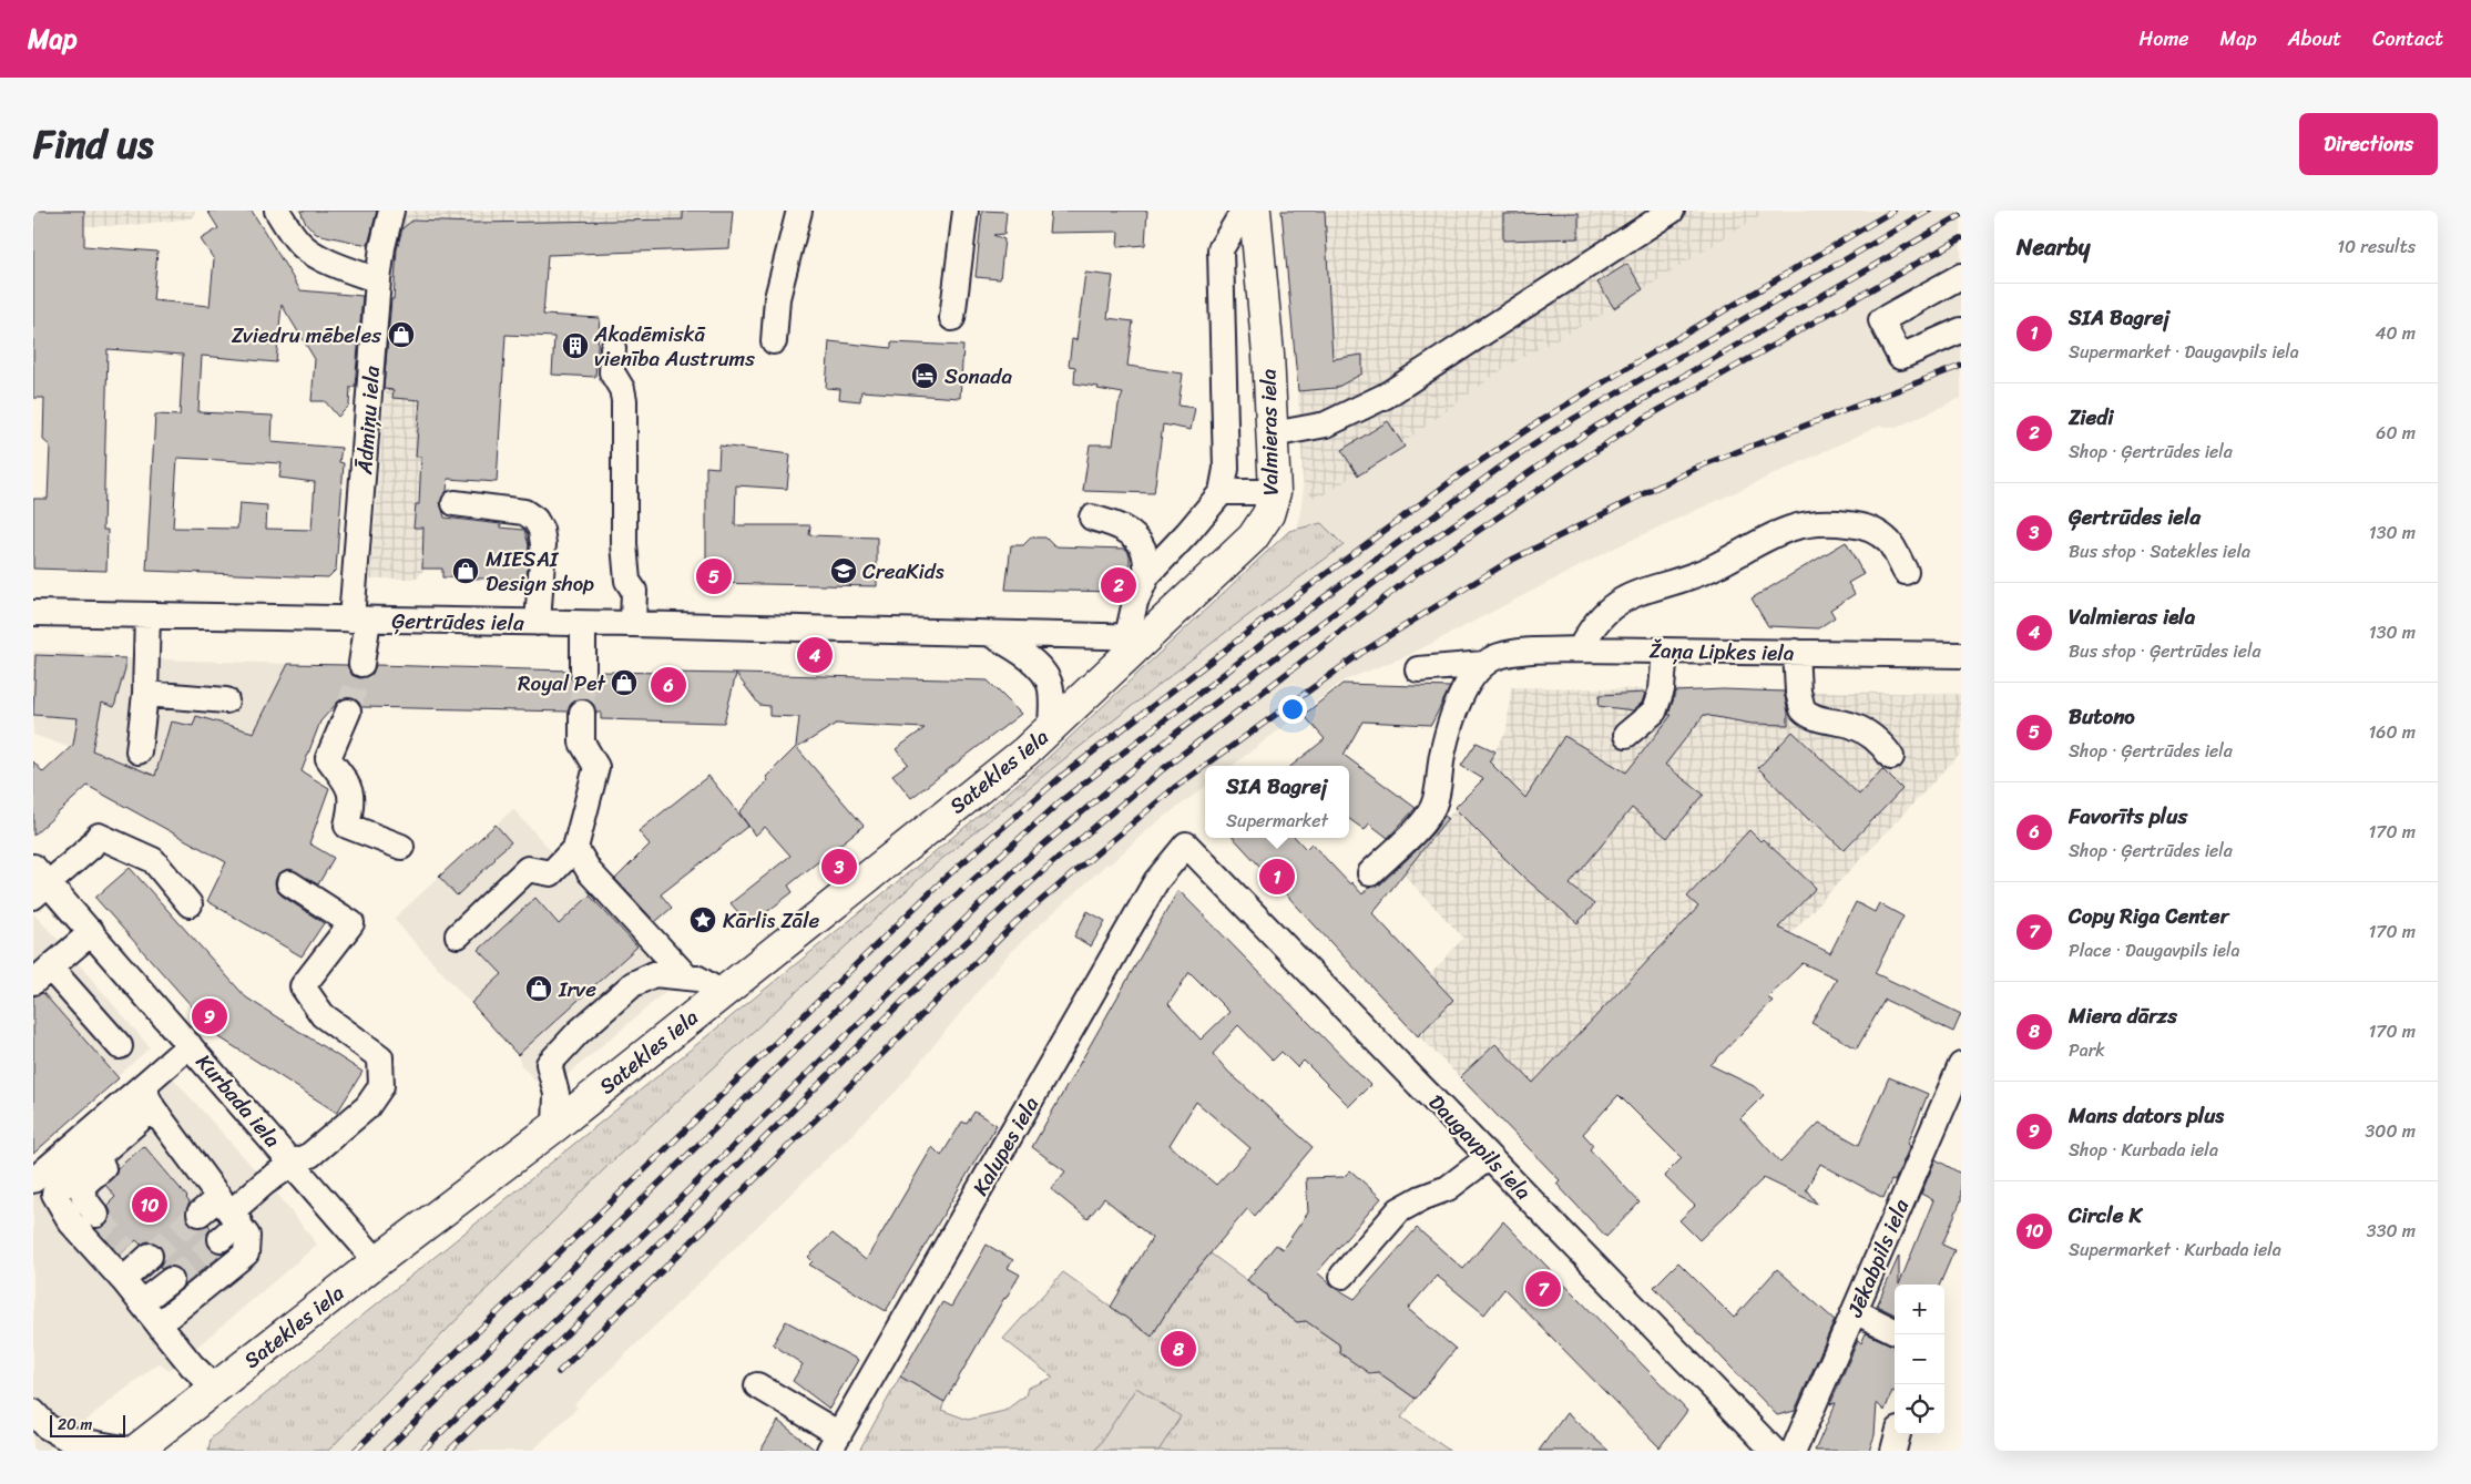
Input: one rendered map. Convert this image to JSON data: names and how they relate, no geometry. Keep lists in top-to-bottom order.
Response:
{
  "streets": {
    "main road": ["Valmieras iela", "Satekles iela"],
    "street": [
      "Ādmiņu iela",
      "Ģertrūdes iela",
      "Žaņa Lipkes iela",
      "Kurbada iela",
      "Kalupes iela",
      "Daugavpils iela",
      "Jēkabpils iela"
    ]
  },
  "crossings": [
    ["Ādmiņu iela", "Ģertrūdes iela"],
    ["Valmieras iela", "Ģertrūdes iela"],
    ["Valmieras iela", "Satekles iela"],
    ["Ģertrūdes iela", "Satekles iela"],
    ["Satekles iela", "Kurbada iela"],
    ["Kalupes iela", "Daugavpils iela"]
  ],
  "places": {
    "shop": [
      "Zviedru mēbeles",
      "MIESAI Design shop",
      "Royal Pet",
      "Irve"
    ],
    "building": ["Akadēmiskā vienība Austrums"],
    "hotel": ["Sonada"],
    "school or university": ["CreaKids"],
    "place": ["Kārlis Zāle"]
  },
  "scale_bar": "20 m",
  "page": {
    "header": "Map",
    "nav": [
      "Home",
      "Map",
      "About",
      "Contact"
    ],
    "title": "Find us",
    "buttons": "Directions",
    "heading": ["Nearby", "10 results"],
    "list": [
      {
        "mark": "1",
        "name": "SIA Bagrej",
        "note": "Supermarket · Daugavpils iela",
        "value": "40 m"
      },
      {
        "mark": "2",
        "name": "Ziedi",
        "note": "Shop · Ģertrūdes iela",
        "value": "60 m"
      },
      {
        "mark": "3",
        "name": "Ģertrūdes iela",
        "note": "Bus stop · Satekles iela",
        "value": "130 m"
      },
      {
        "mark": "4",
        "name": "Valmieras iela",
        "note": "Bus stop · Ģertrūdes iela",
        "value": "130 m"
      },
      {
        "mark": "5",
        "name": "Butono",
        "note": "Shop · Ģertrūdes iela",
        "value": "160 m"
      },
      {
        "mark": "6",
        "name": "Favorīts plus",
        "note": "Shop · Ģertrūdes iela",
        "value": "170 m"
      },
      {
        "mark": "7",
        "name": "Copy Riga Center",
        "note": "Place · Daugavpils iela",
        "value": "170 m"
      },
      {
        "mark": "8",
        "name": "Miera dārzs",
        "note": "Park",
        "value": "170 m"
      },
      {
        "mark": "9",
        "name": "Mans dators plus",
        "note": "Shop · Kurbada iela",
        "value": "300 m"
      },
      {
        "mark": "10",
        "name": "Circle K",
        "note": "Supermarket · Kurbada iela",
        "value": "330 m"
      }
    ],
    "pins": [
      "5",
      "2",
      "4",
      "6",
      "3",
      "1",
      "9",
      "10",
      "7",
      "8"
    ],
    "popup": ["SIA Bagrej", "Supermarket"],
    "map_buttons": ["+", "−"],
    "scale": "20 m"
  }
}
